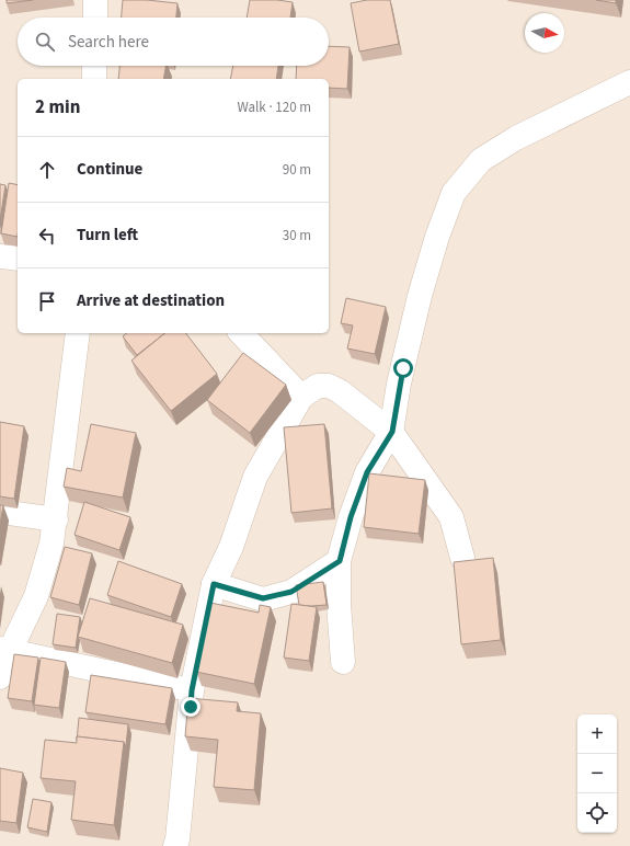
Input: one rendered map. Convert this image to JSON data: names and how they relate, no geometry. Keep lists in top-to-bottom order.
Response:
{
  "north": "right",
  "page": {
    "search": "Search here",
    "heading": ["2 min", "Walk · 120 m"],
    "list": [
      ["Continue", "90 m"],
      ["Turn left", "30 m"],
      "Arrive at destination"
    ],
    "map_buttons": ["+", "−"]
  }
}
